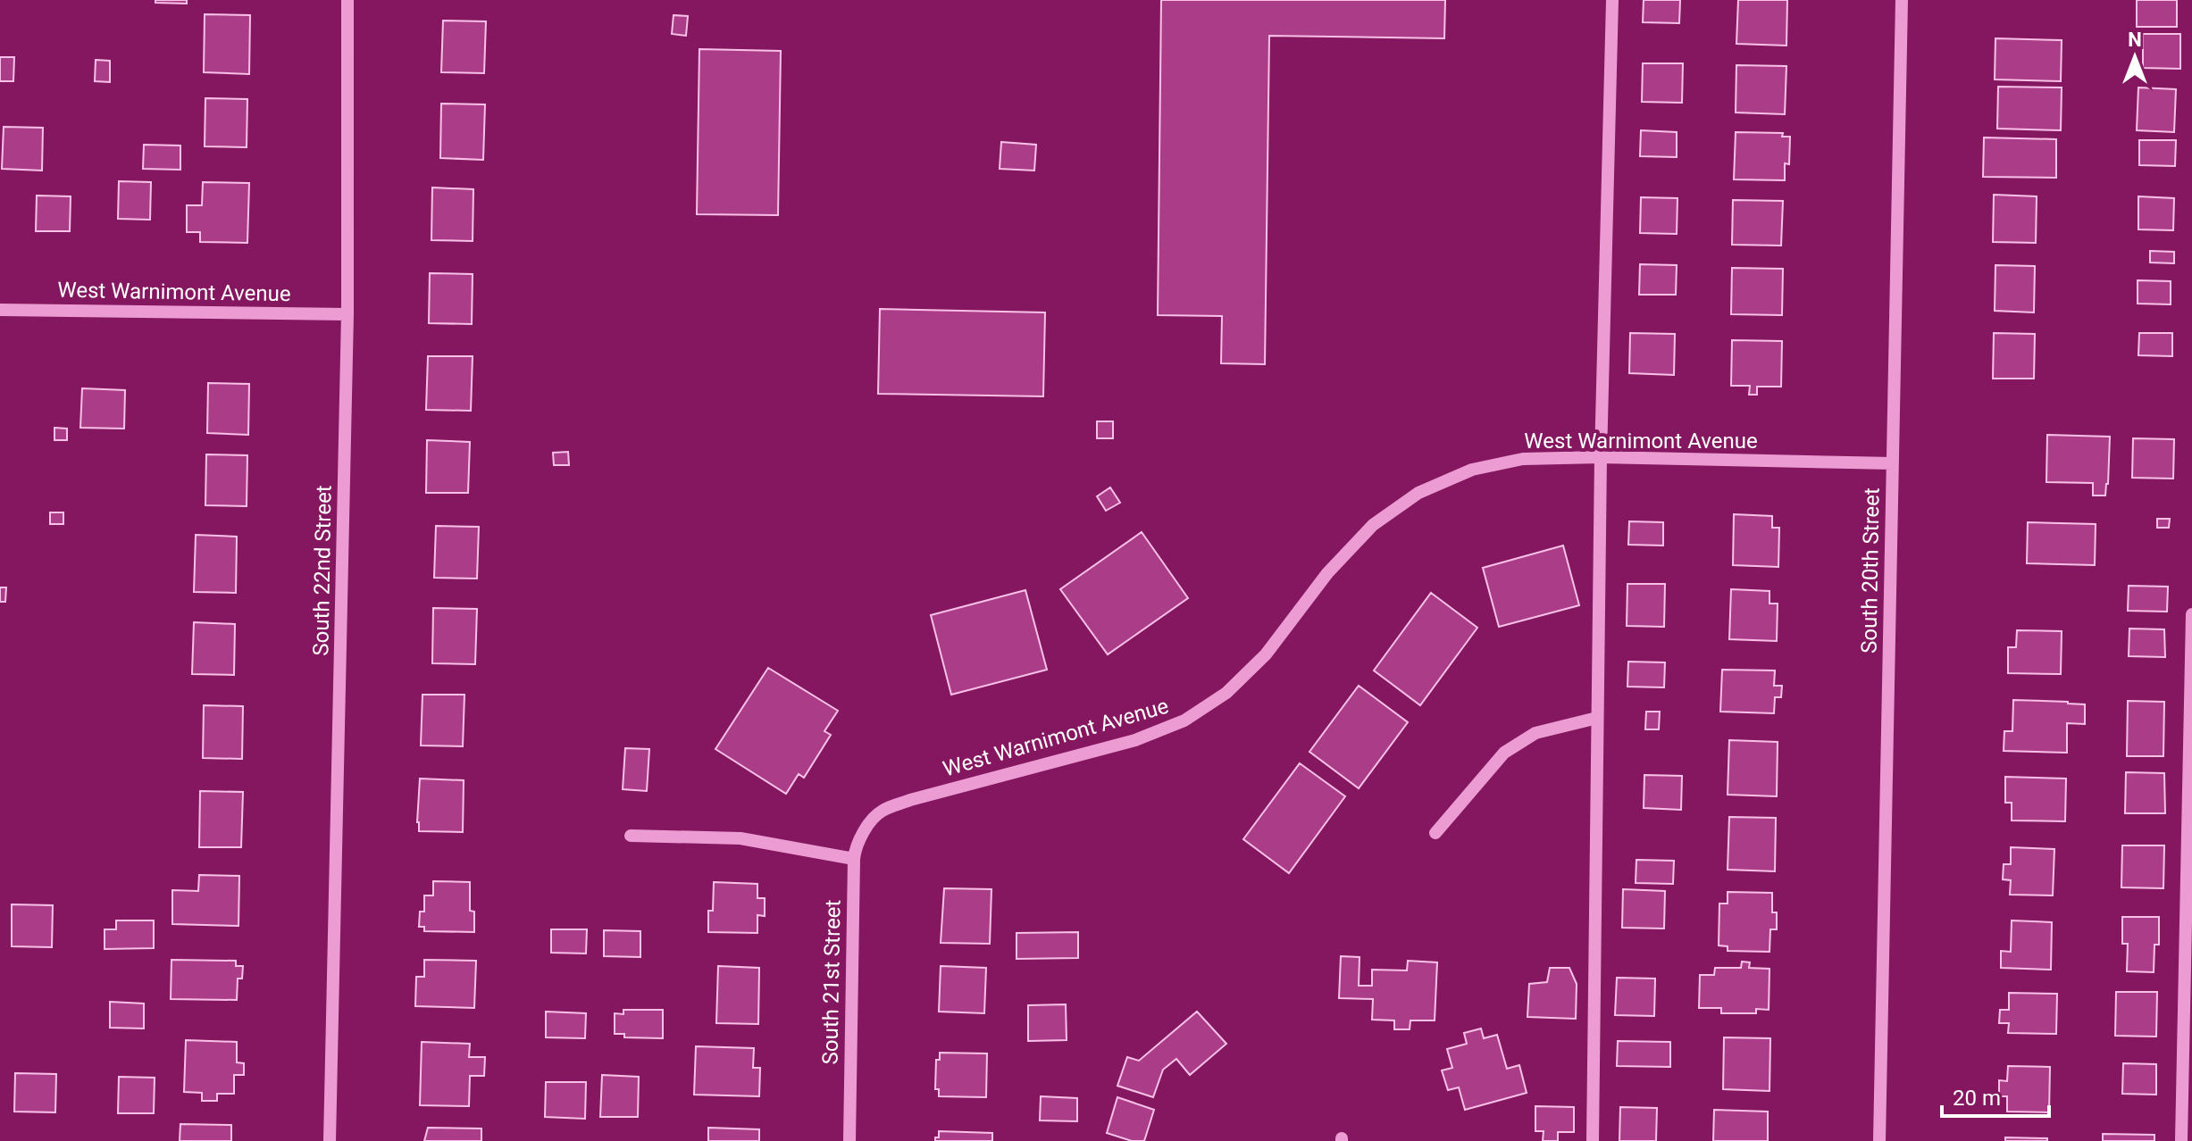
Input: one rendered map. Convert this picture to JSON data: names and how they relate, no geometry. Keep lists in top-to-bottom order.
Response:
{
  "streets": {
    "street": [
      "West Warnimont Avenue",
      "South 22nd Street",
      "South 20th Street",
      "South 21st Street"
    ]
  },
  "crossings": [
    ["West Warnimont Avenue", "South 22nd Street"],
    ["West Warnimont Avenue", "South 20th Street"],
    ["West Warnimont Avenue", "South 21st Street"]
  ],
  "scale_bar": "20 m",
  "north": "top"
}
